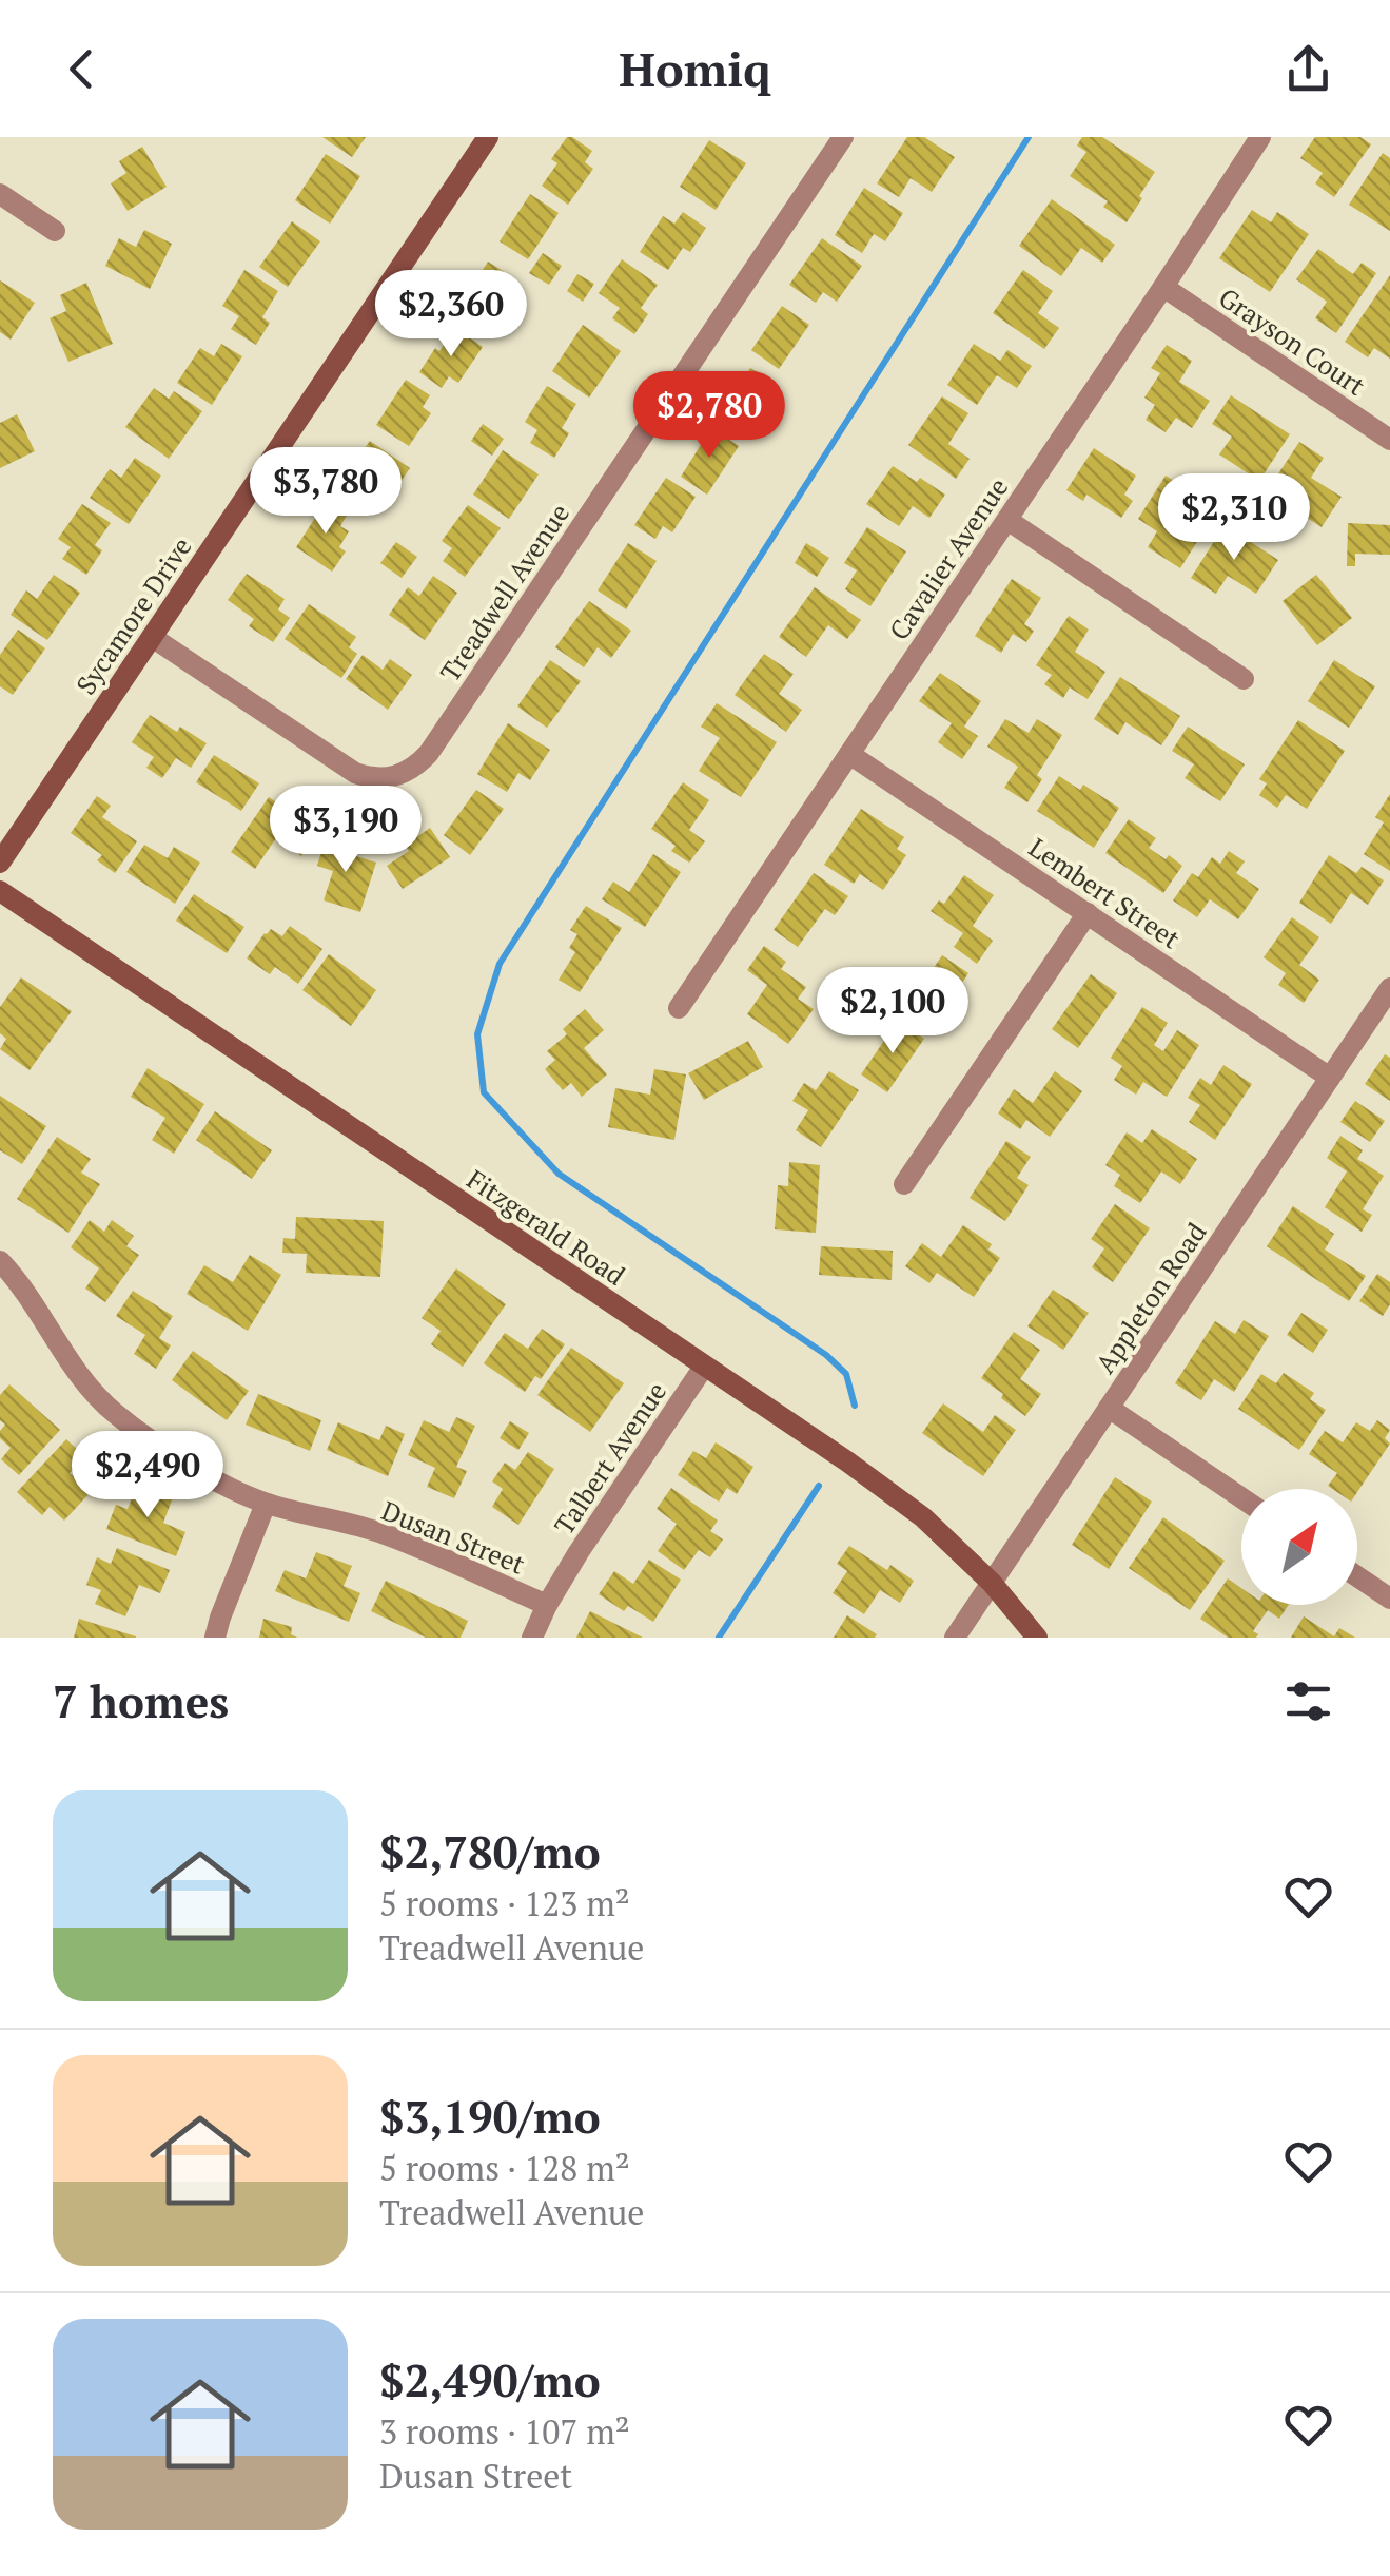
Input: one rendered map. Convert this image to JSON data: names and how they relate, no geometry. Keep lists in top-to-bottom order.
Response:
{
  "streets": {
    "main road": ["Sycamore Drive", "Fitzgerald Road"],
    "street": [
      "Grayson Court",
      "Cavalier Avenue",
      "Treadwell Avenue",
      "Lembert Street",
      "Appleton Road",
      "Talbert Avenue",
      "Dusan Street"
    ]
  },
  "crossings": [
    ["Grayson Court", "Cavalier Avenue"],
    ["Cavalier Avenue", "Lembert Street"],
    ["Treadwell Avenue", "Sycamore Drive"],
    ["Lembert Street", "Appleton Road"],
    ["Fitzgerald Road", "Appleton Road"],
    ["Fitzgerald Road", "Talbert Avenue"],
    ["Talbert Avenue", "Dusan Street"]
  ],
  "north": "top right",
  "page": {
    "header": "Homiq",
    "price": [
      "$2,360",
      "$2,780",
      "$3,780",
      "$2,310",
      "$3,190",
      "$2,100",
      "$2,490"
    ],
    "heading": "7 homes",
    "list": [
      {
        "name": "$2,780/mo",
        "note": "5 rooms · 123 m² · Treadwell Avenue"
      },
      {
        "name": "$3,190/mo",
        "note": "5 rooms · 128 m² · Treadwell Avenue"
      },
      {
        "name": "$2,490/mo",
        "note": "3 rooms · 107 m² · Dusan Street"
      }
    ]
  }
}
